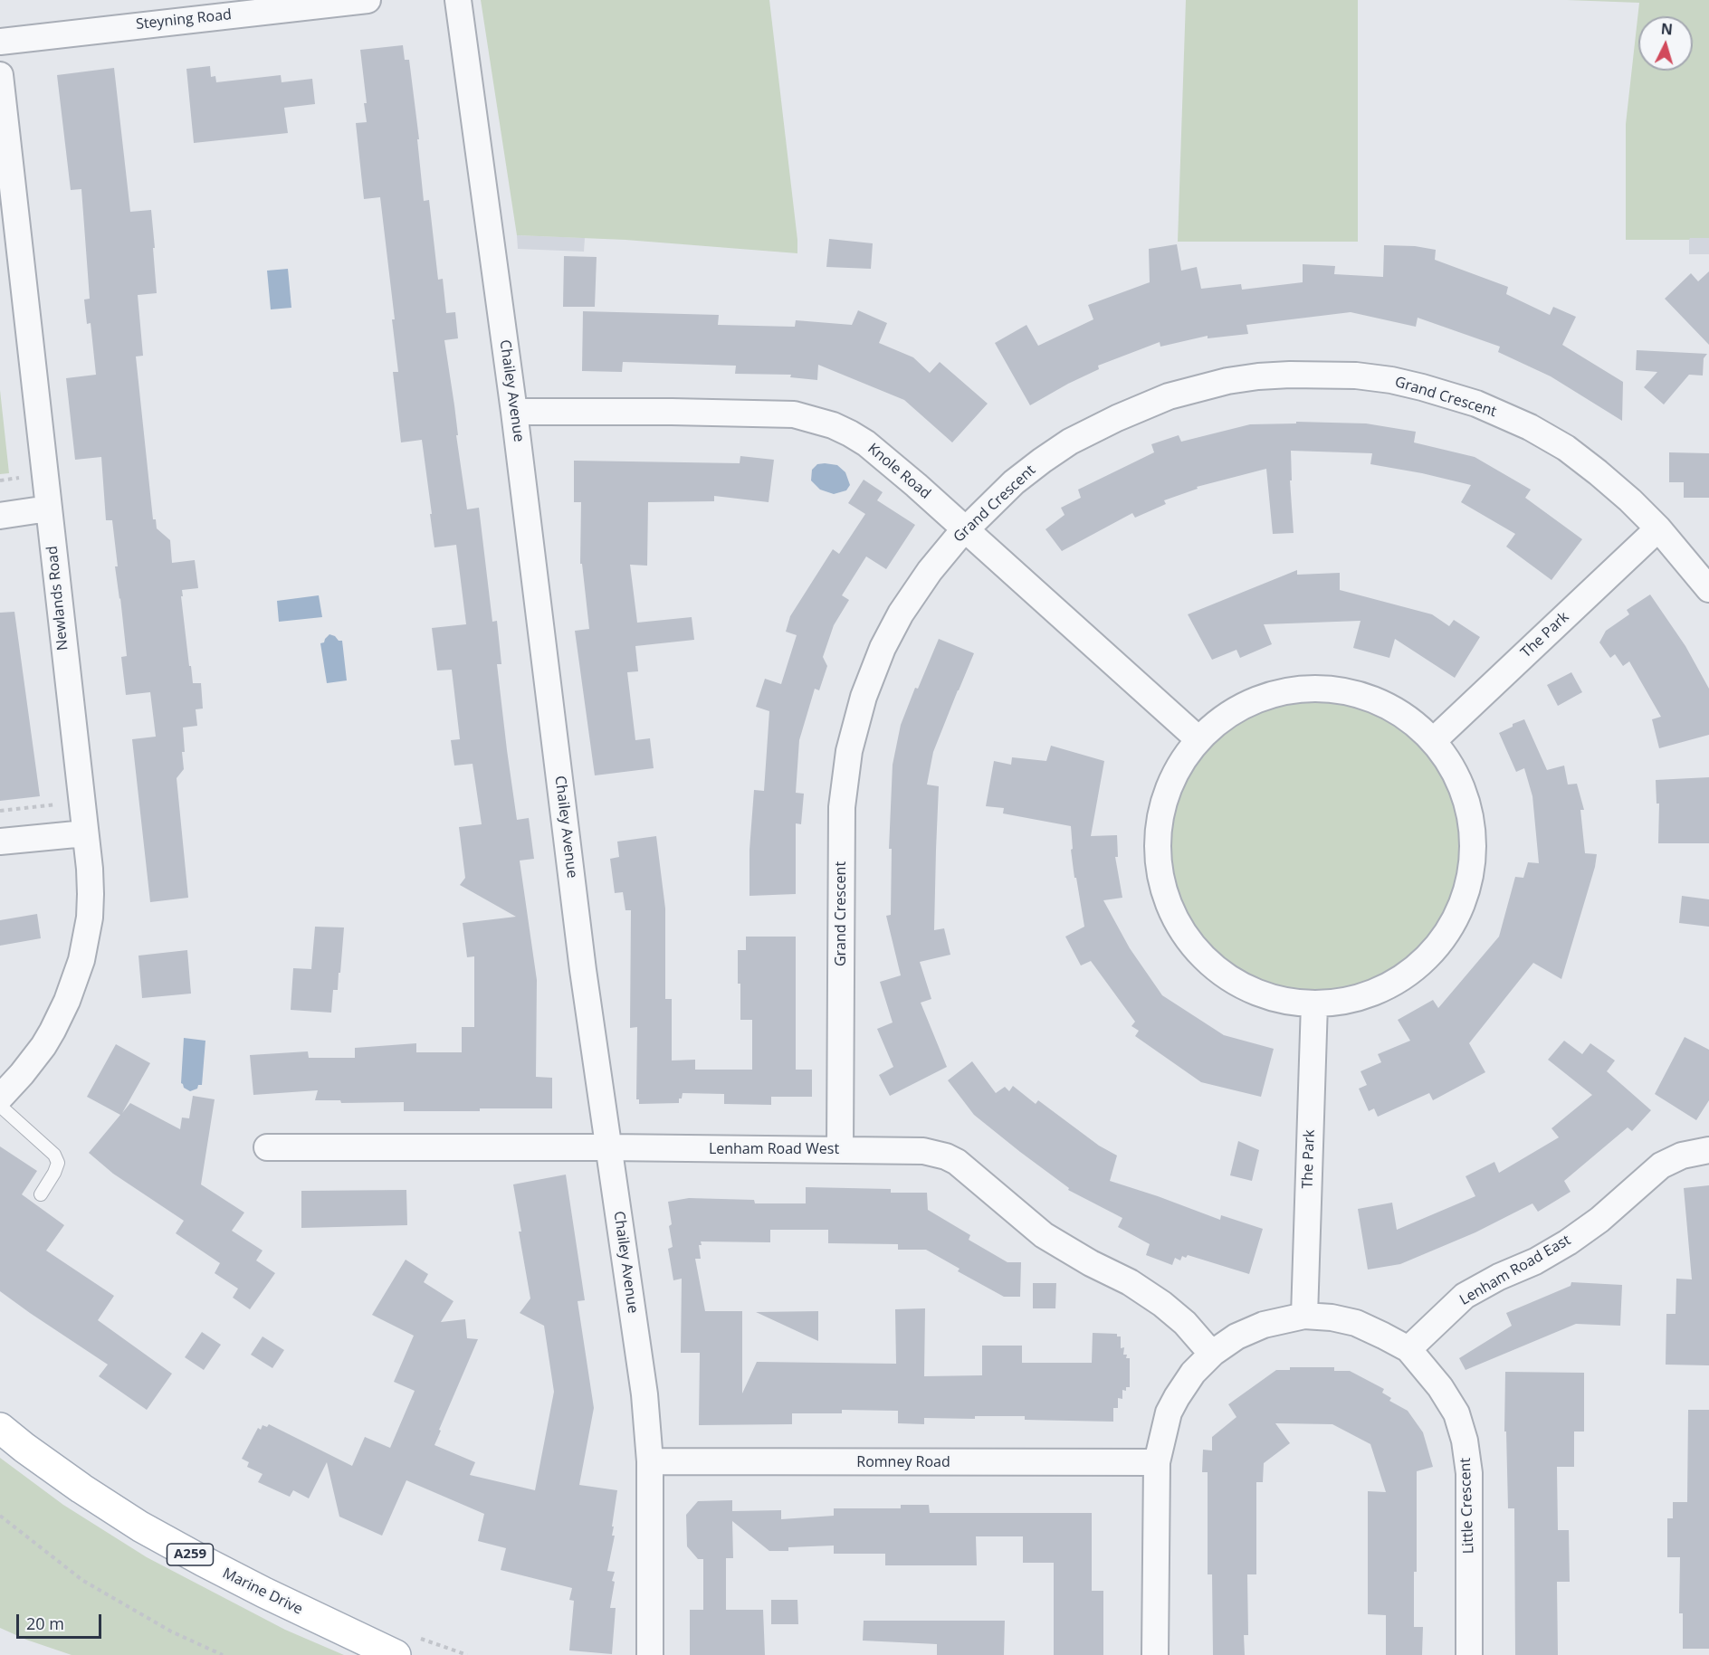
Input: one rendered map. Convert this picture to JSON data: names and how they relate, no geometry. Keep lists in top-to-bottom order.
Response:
{
  "streets": {
    "main road": ["A259", "Marine Drive"],
    "street": [
      "Steyning Road",
      "Chailey Avenue",
      "Grand Crescent",
      "Knole Road",
      "Newlands Road",
      "The Park",
      "Lenham Road West",
      "Lenham Road East",
      "Romney Road",
      "Little Crescent"
    ]
  },
  "crossings": [
    ["Chailey Avenue", "Knole Road"],
    ["Chailey Avenue", "Lenham Road West"],
    ["Chailey Avenue", "Romney Road"],
    ["Grand Crescent", "Knole Road"],
    ["Grand Crescent", "The Park"],
    ["Grand Crescent", "Lenham Road West"],
    ["The Park", "Little Crescent"],
    ["Lenham Road West", "Little Crescent"],
    ["Lenham Road East", "Little Crescent"],
    ["Romney Road", "Little Crescent"]
  ],
  "scale_bar": "20 m",
  "north": "top"
}
